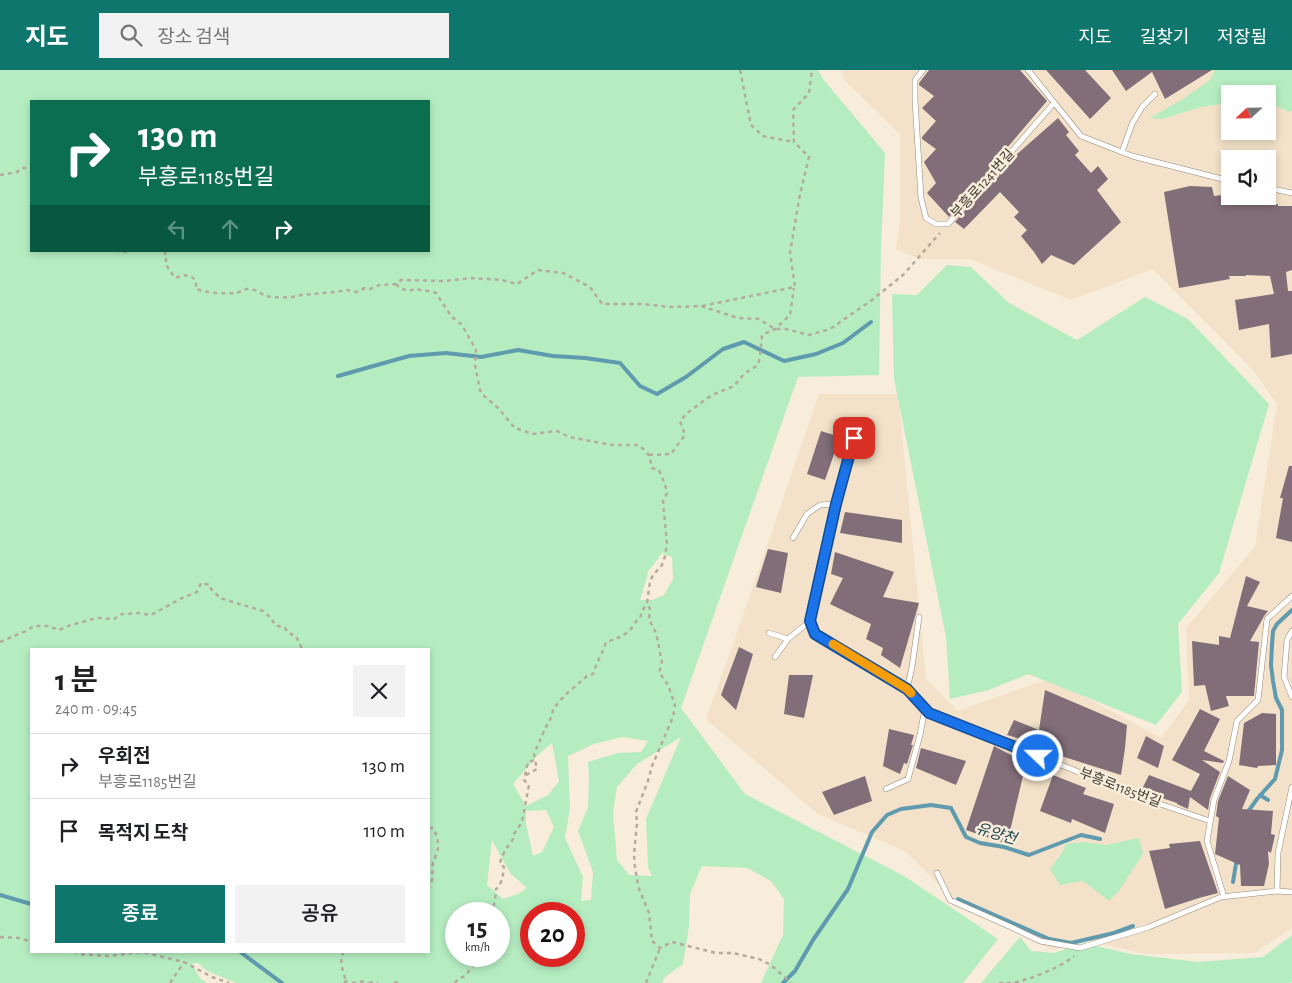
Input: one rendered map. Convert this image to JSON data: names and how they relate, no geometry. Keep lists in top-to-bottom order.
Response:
{
  "streets": {
    "lane": ["부흥로1241번길", "부흥로1185번길"]
  },
  "water": ["유양천"],
  "north": "left",
  "page": {
    "header": "지도",
    "search": "장소 검색",
    "nav": ["지도", "길찾기", "저장됨"],
    "turn": ["130 m", "부흥로1185번길"],
    "heading": ["1 분", "240 m · 09:45"],
    "list": [
      {
        "name": "우회전",
        "note": "부흥로1185번길",
        "value": "130 m"
      },
      {
        "name": "목적지 도착",
        "value": "110 m"
      }
    ],
    "buttons": ["종료", "공유"],
    "speed": "15 km/h",
    "limit": "20"
  }
}
